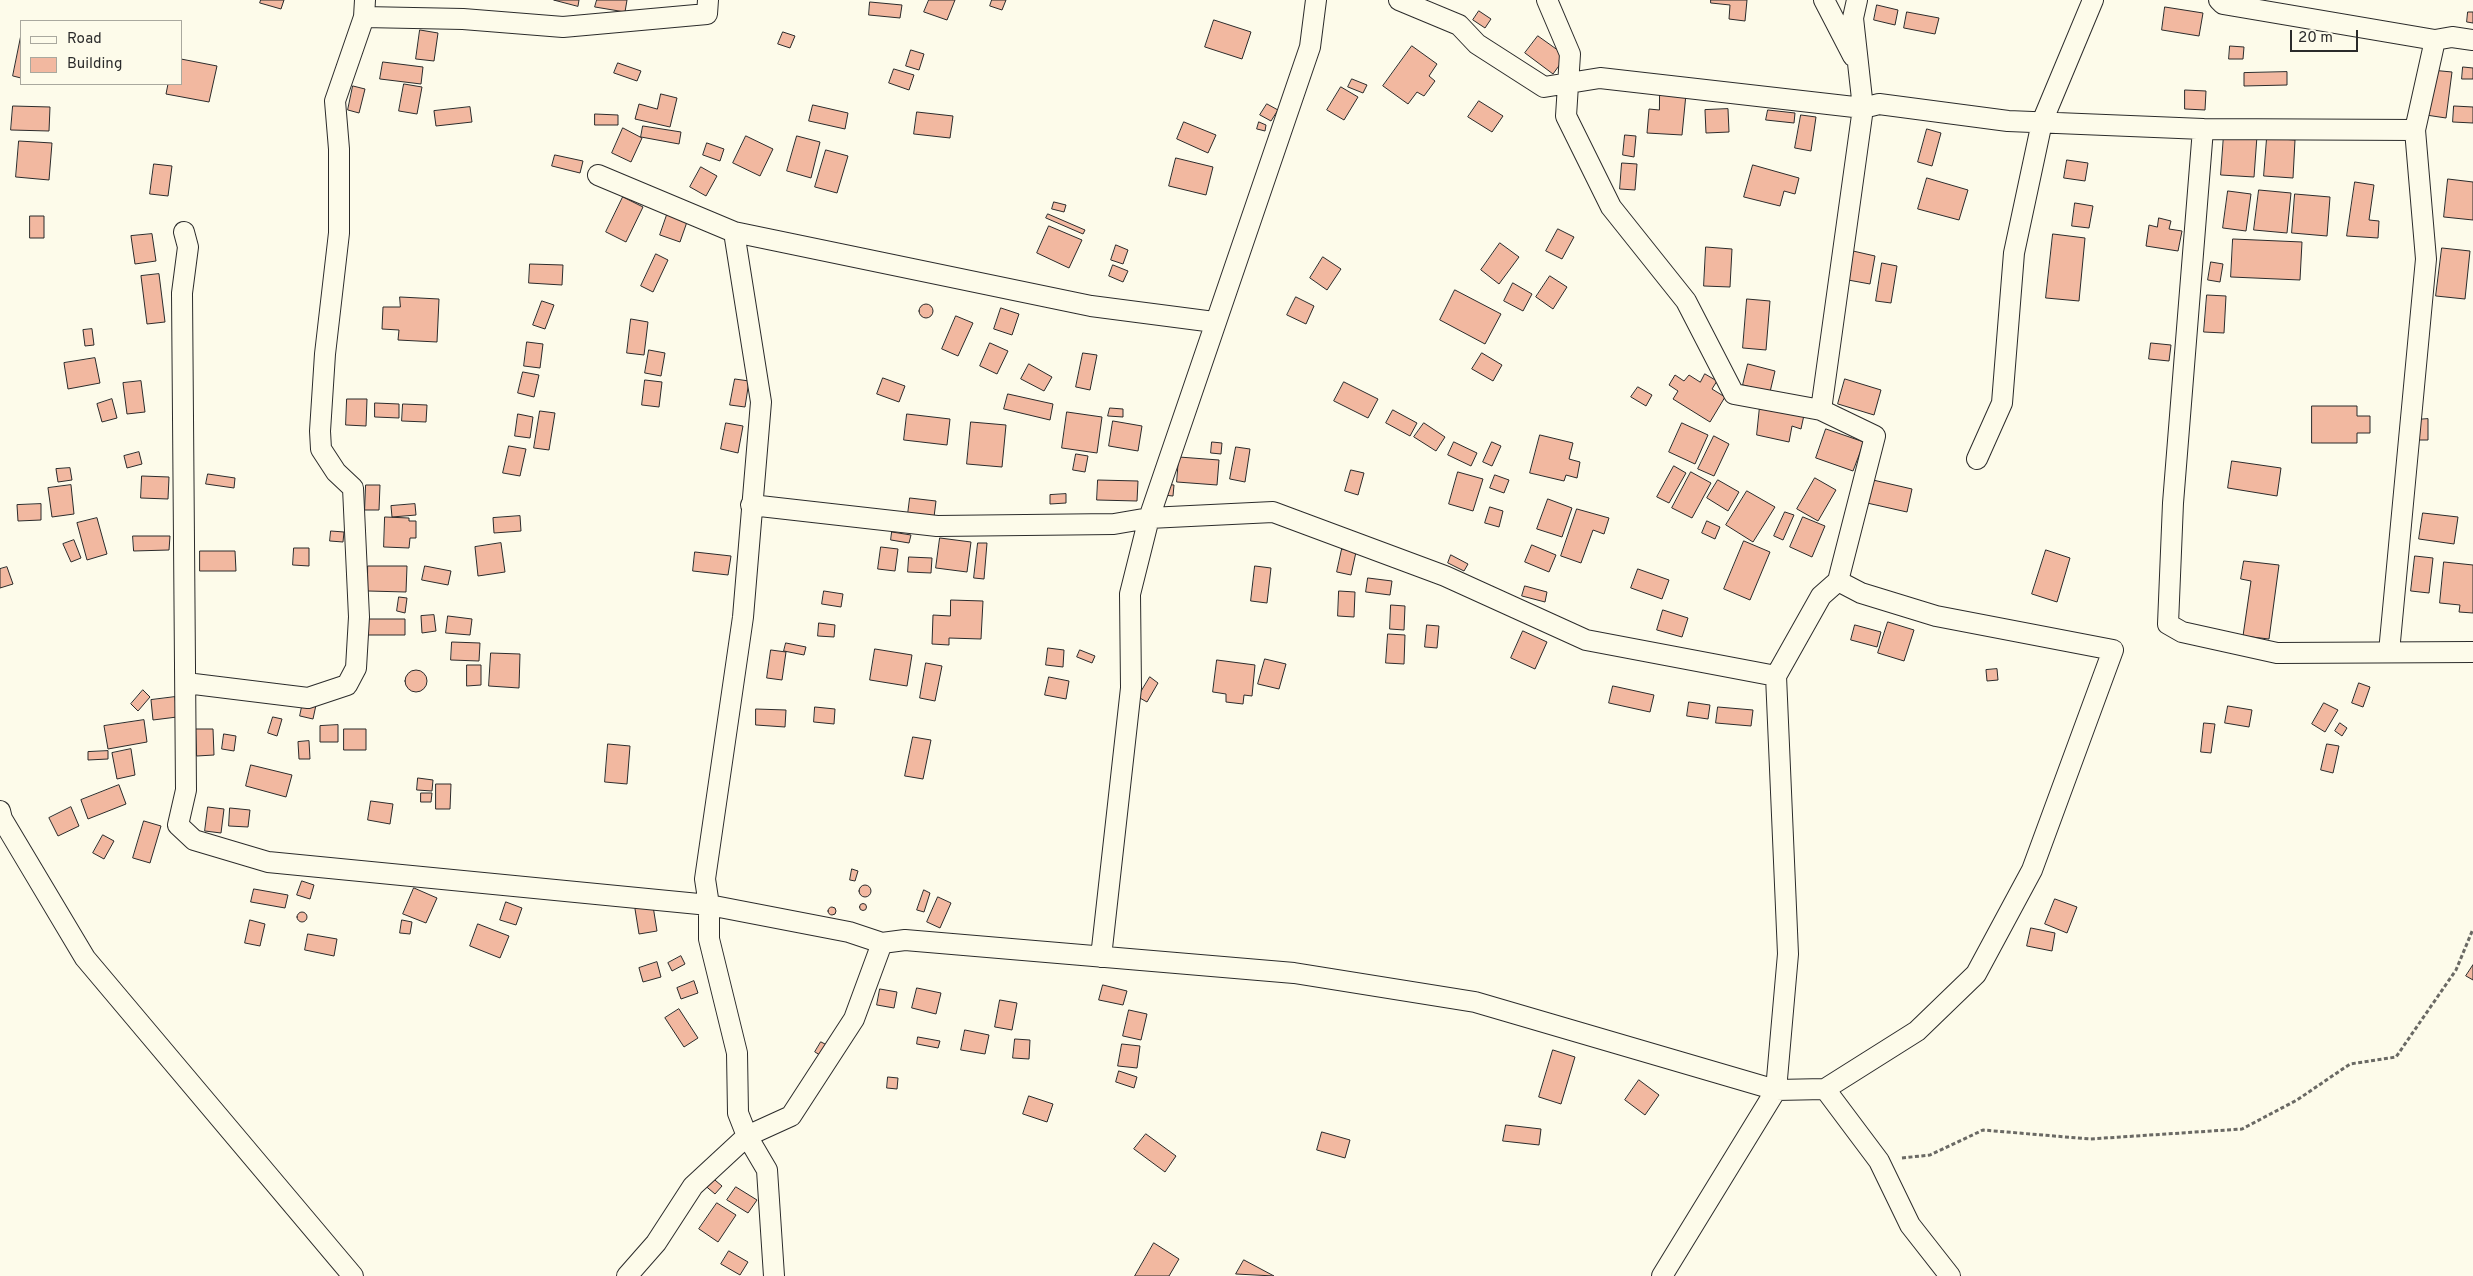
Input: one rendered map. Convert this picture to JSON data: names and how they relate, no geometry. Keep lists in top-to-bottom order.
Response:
{
  "legend": ["Road", "Building"],
  "scale_bar": "20 m"
}
